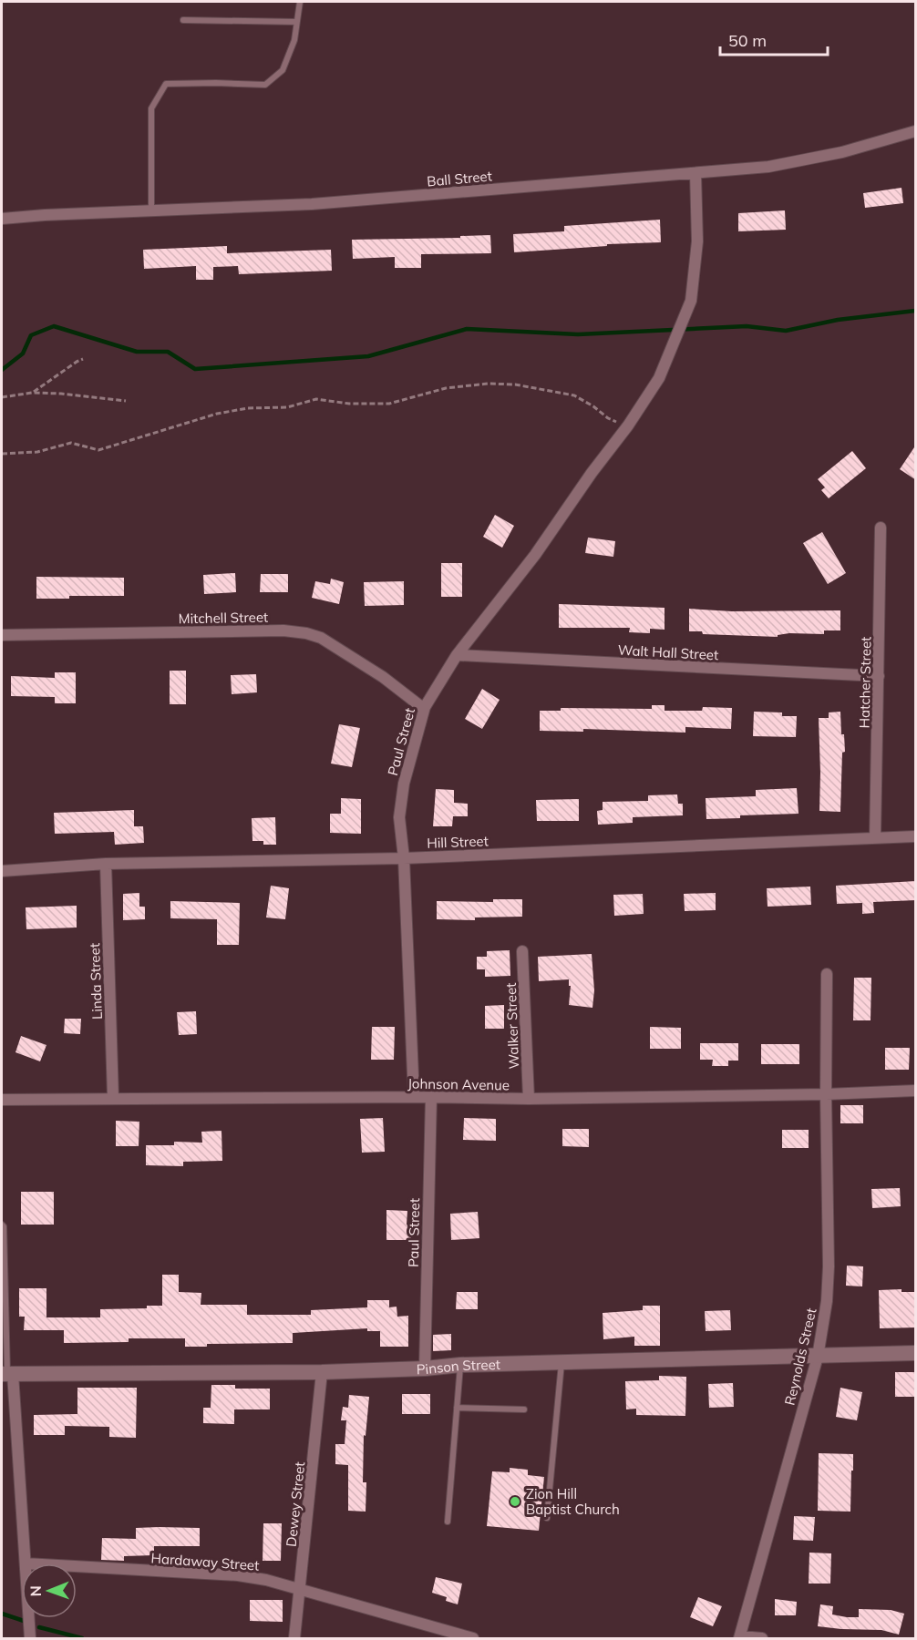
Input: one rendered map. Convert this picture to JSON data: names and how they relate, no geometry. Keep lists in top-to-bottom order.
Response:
{
  "streets": {
    "street": [
      "Ball Street",
      "Mitchell Street",
      "Walt Hall Street",
      "Hatcher Street",
      "Paul Street",
      "Hill Street",
      "Linda Street",
      "Walker Street",
      "Johnson Avenue",
      "Reynolds Street",
      "Pinson Street",
      "Dewey Street",
      "Hardaway Street"
    ]
  },
  "crossings": [
    ["Mitchell Street", "Paul Street"],
    ["Walt Hall Street", "Hatcher Street"],
    ["Walt Hall Street", "Paul Street"],
    ["Hatcher Street", "Hill Street"],
    ["Paul Street", "Hill Street"],
    ["Paul Street", "Johnson Avenue"],
    ["Paul Street", "Pinson Street"],
    ["Hill Street", "Linda Street"],
    ["Linda Street", "Johnson Avenue"],
    ["Walker Street", "Johnson Avenue"],
    ["Johnson Avenue", "Reynolds Street"],
    ["Reynolds Street", "Pinson Street"],
    ["Pinson Street", "Dewey Street"],
    ["Dewey Street", "Hardaway Street"]
  ],
  "places": ["Zion Hill Baptist Church"],
  "scale_bar": "50 m",
  "north": "left"
}
